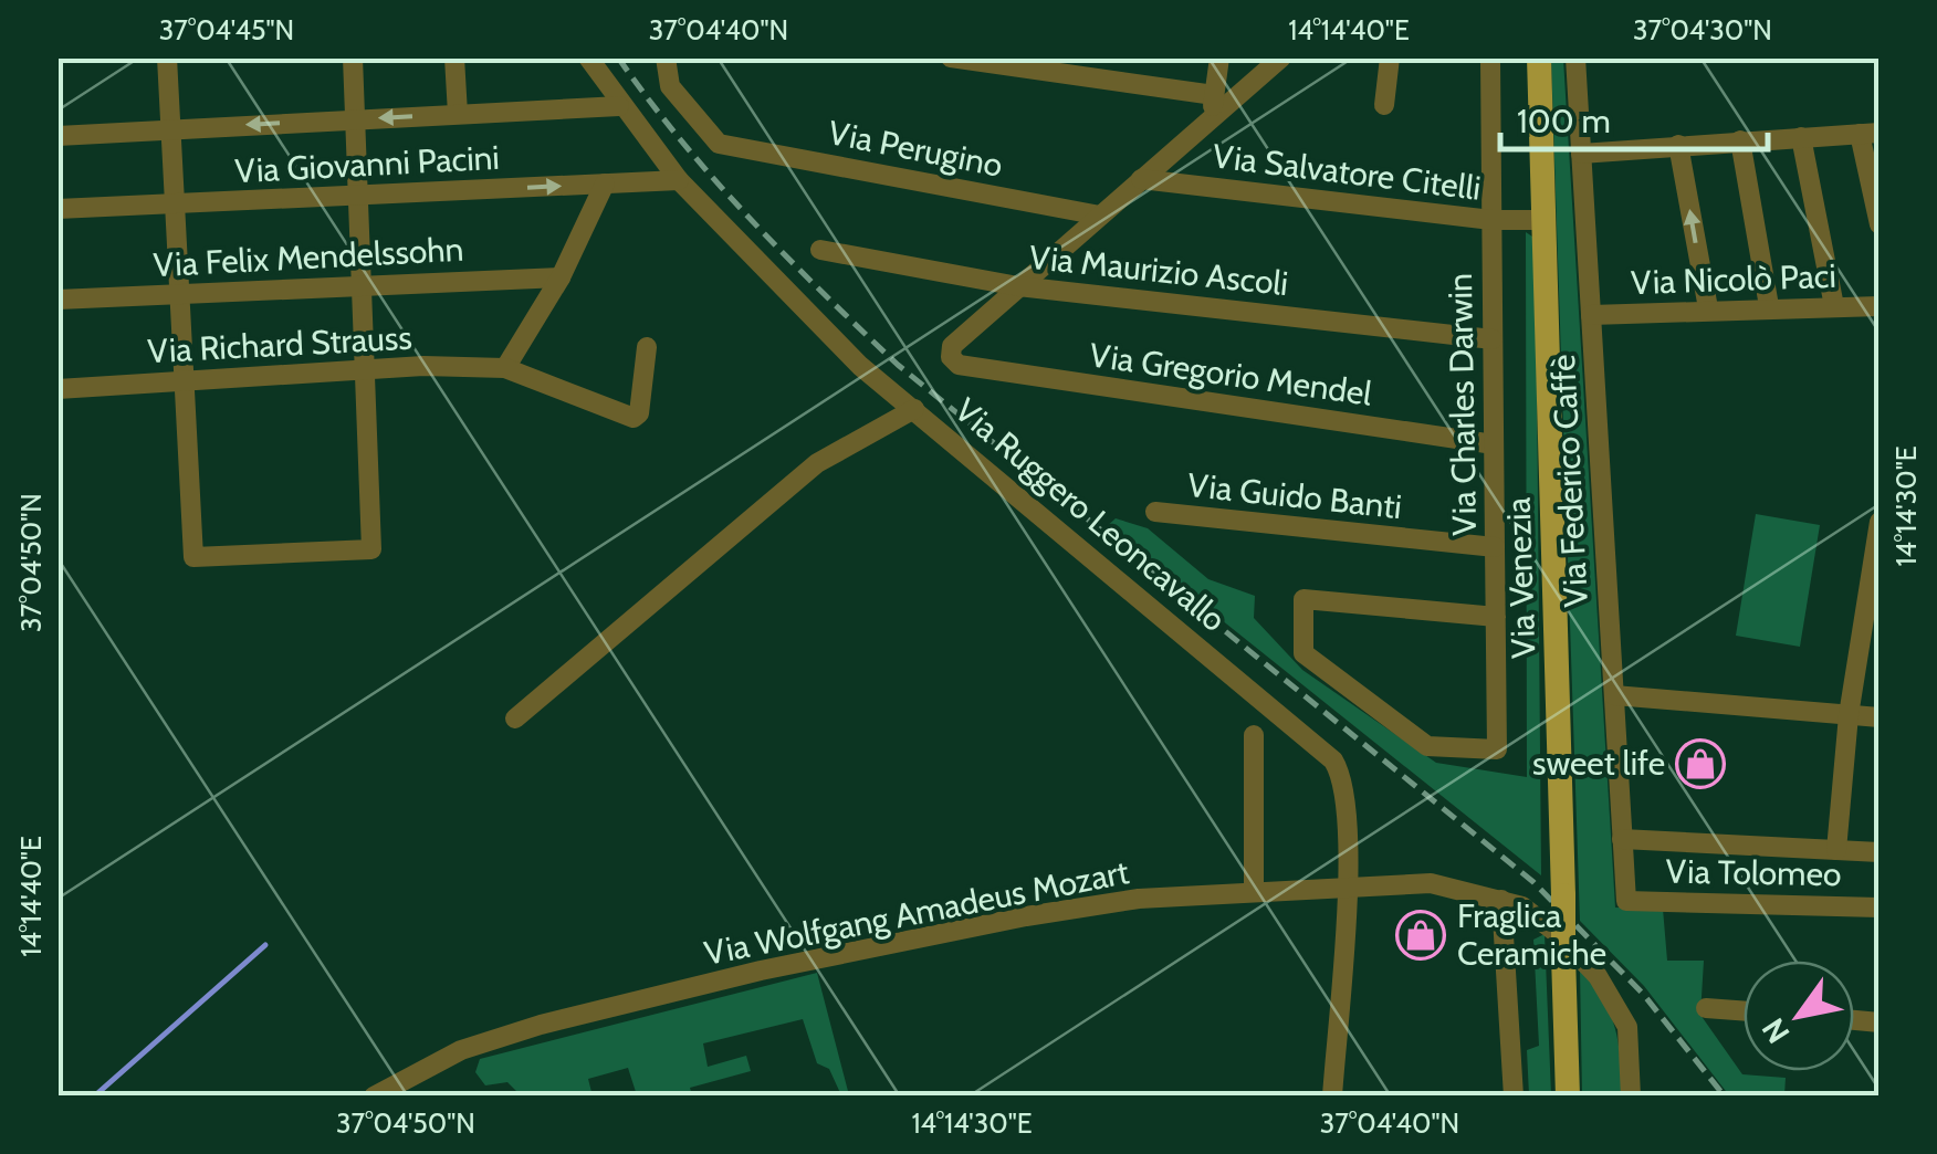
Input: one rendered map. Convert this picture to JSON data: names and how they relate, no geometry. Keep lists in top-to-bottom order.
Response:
{
  "streets": {
    "main road": ["Via Venezia"],
    "street": [
      "Via Perugino",
      "Via Giovanni Pacini",
      "Via Salvatore Citelli",
      "Via Felix Mendelssohn",
      "Via Maurizio Ascoli",
      "Via Nicolò Paci",
      "Via Richard Strauss",
      "Via Gregorio Mendel",
      "Via Charles Darwin",
      "Via Federico Caffè",
      "Via Guido Banti",
      "Via Ruggero Leoncavallo",
      "Via Tolomeo",
      "Via Wolfgang Amadeus Mozart"
    ]
  },
  "crossings": [
    ["Via Giovanni Pacini", "Via Ruggero Leoncavallo"],
    ["Via Salvatore Citelli", "Via Charles Darwin"],
    ["Via Salvatore Citelli", "Via Venezia"],
    ["Via Maurizio Ascoli", "Via Gregorio Mendel"],
    ["Via Maurizio Ascoli", "Via Charles Darwin"],
    ["Via Nicolò Paci", "Via Federico Caffè"],
    ["Via Gregorio Mendel", "Via Charles Darwin"],
    ["Via Charles Darwin", "Via Guido Banti"],
    ["Via Federico Caffè", "Via Tolomeo"],
    ["Via Ruggero Leoncavallo", "Via Wolfgang Amadeus Mozart"]
  ],
  "places": {
    "shop": ["sweet life", "Fraglica Ceramiche"]
  },
  "scale_bar": "100 m",
  "north": "bottom left",
  "coordinates": [
    "37°04'45\"N",
    "37°04'40\"N",
    "14°14'40\"E",
    "37°04'30\"N",
    "14°14'30\"E",
    "37°04'50\"N"
  ]
}
